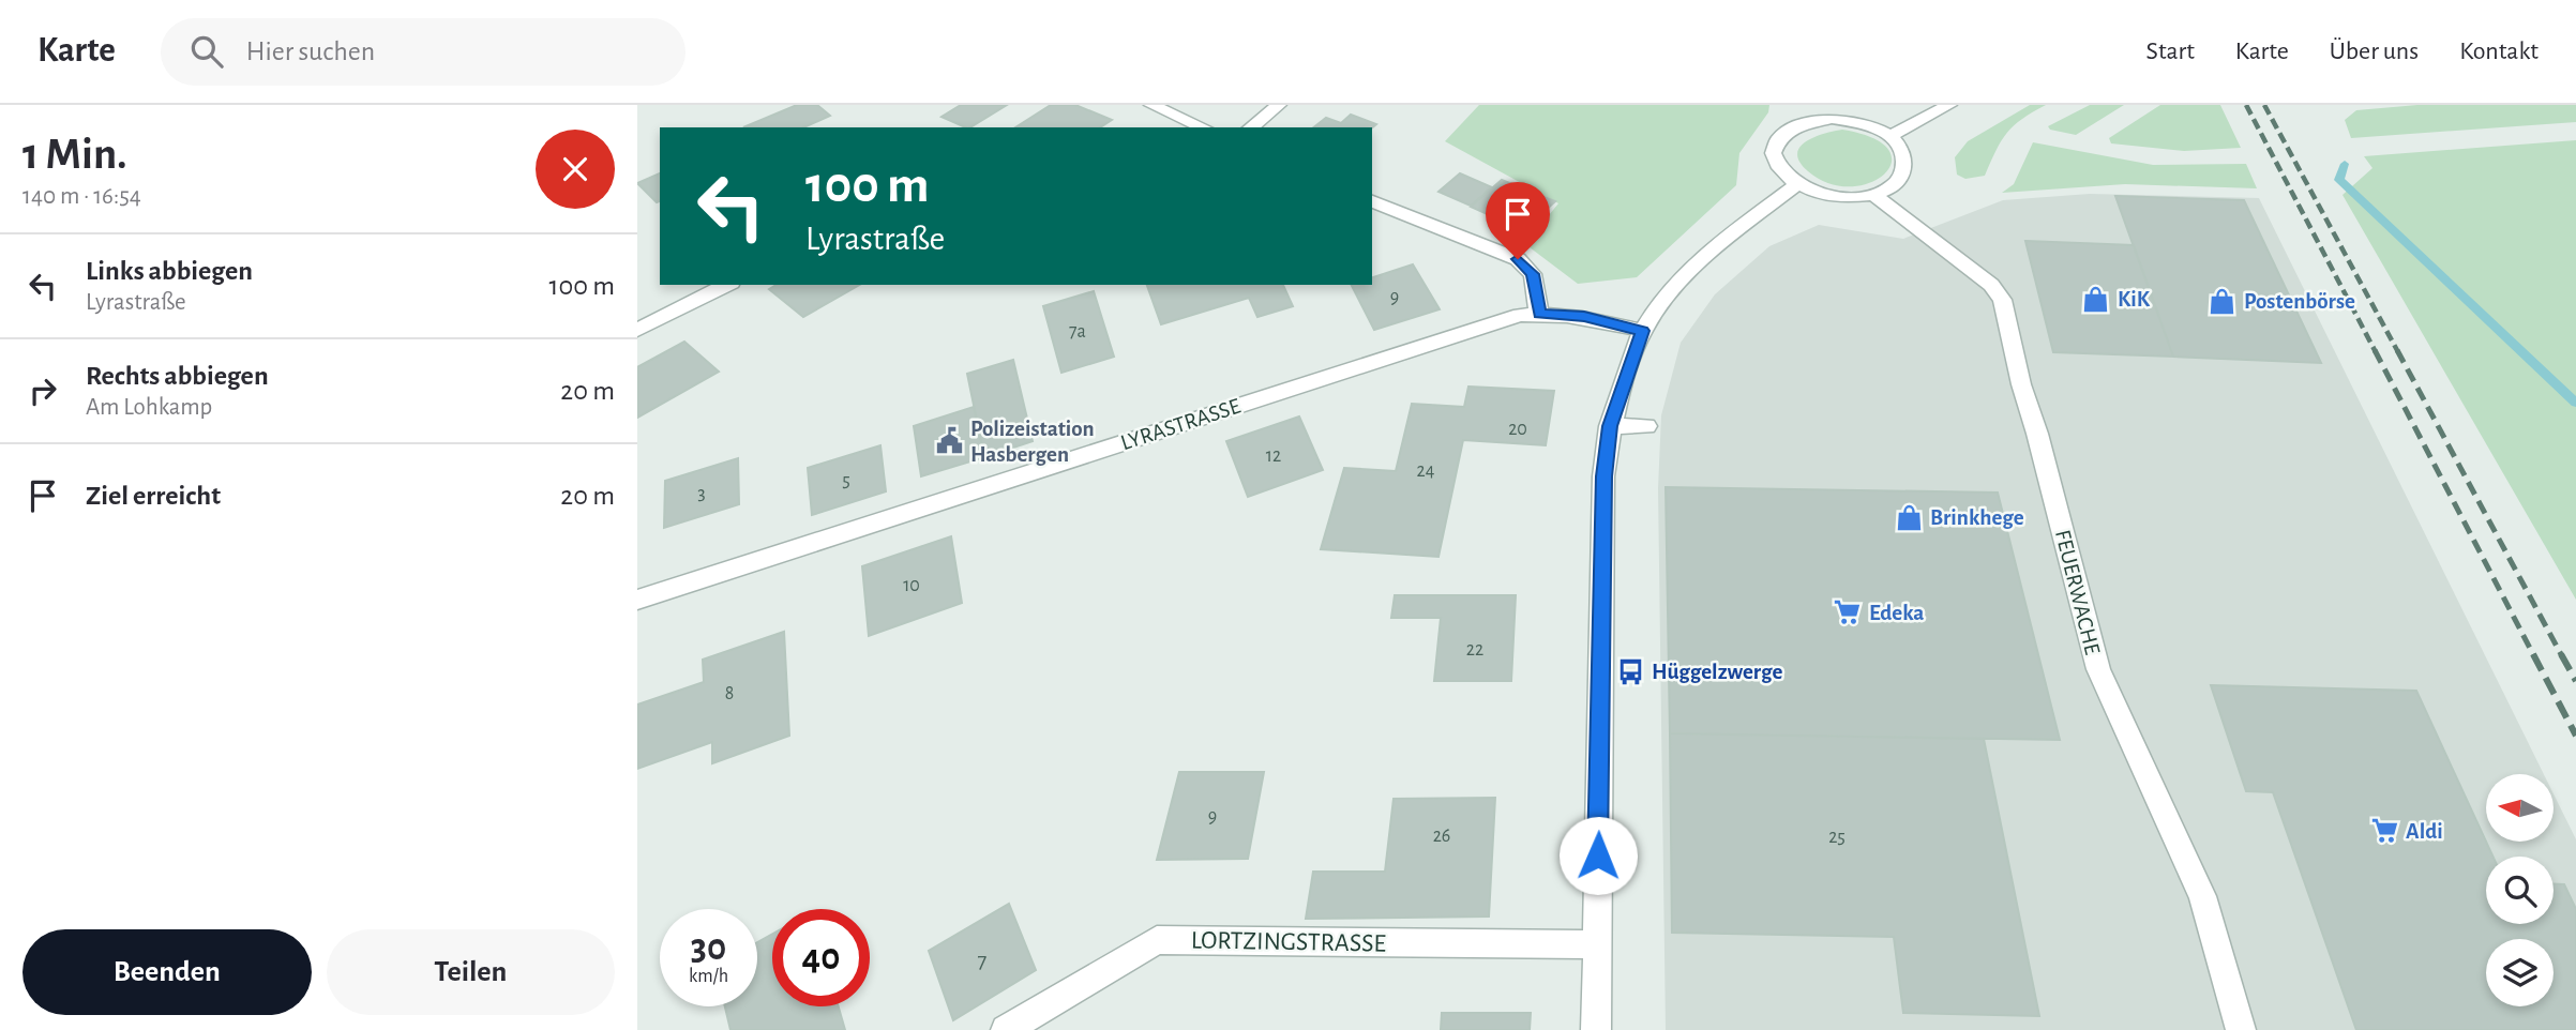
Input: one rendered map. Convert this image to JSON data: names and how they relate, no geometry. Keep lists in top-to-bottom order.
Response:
{
  "streets": {
    "street": ["LYRASTRASSE", "FEUERWACHE", "LORTZINGSTRASSE"]
  },
  "places": {
    "shop": ["KiK", "Postenbörse", "Brinkhege"],
    "public building": ["Polizeistation Hasbergen"],
    "supermarket": ["Edeka", "Aldi"],
    "bus stop": ["Hüggelzwerge"]
  },
  "house_numbers": [
    "9",
    "7a",
    "20",
    "12",
    "24",
    "5",
    "3",
    "10",
    "22",
    "8",
    "9",
    "26",
    "25",
    "7"
  ],
  "north": "left",
  "page": {
    "header": "Karte",
    "search": "Hier suchen",
    "nav": [
      "Start",
      "Karte",
      "Über uns",
      "Kontakt"
    ],
    "heading": ["1 Min.", "140 m · 16:54"],
    "turn": ["100 m", "Lyrastraße"],
    "list": [
      {
        "name": "Links abbiegen",
        "note": "Lyrastraße",
        "value": "100 m"
      },
      {
        "name": "Rechts abbiegen",
        "note": "Am Lohkamp",
        "value": "20 m"
      },
      {
        "name": "Ziel erreicht",
        "value": "20 m"
      }
    ],
    "speed": "30 km/h",
    "limit": "40",
    "buttons": ["Beenden", "Teilen"]
  }
}
